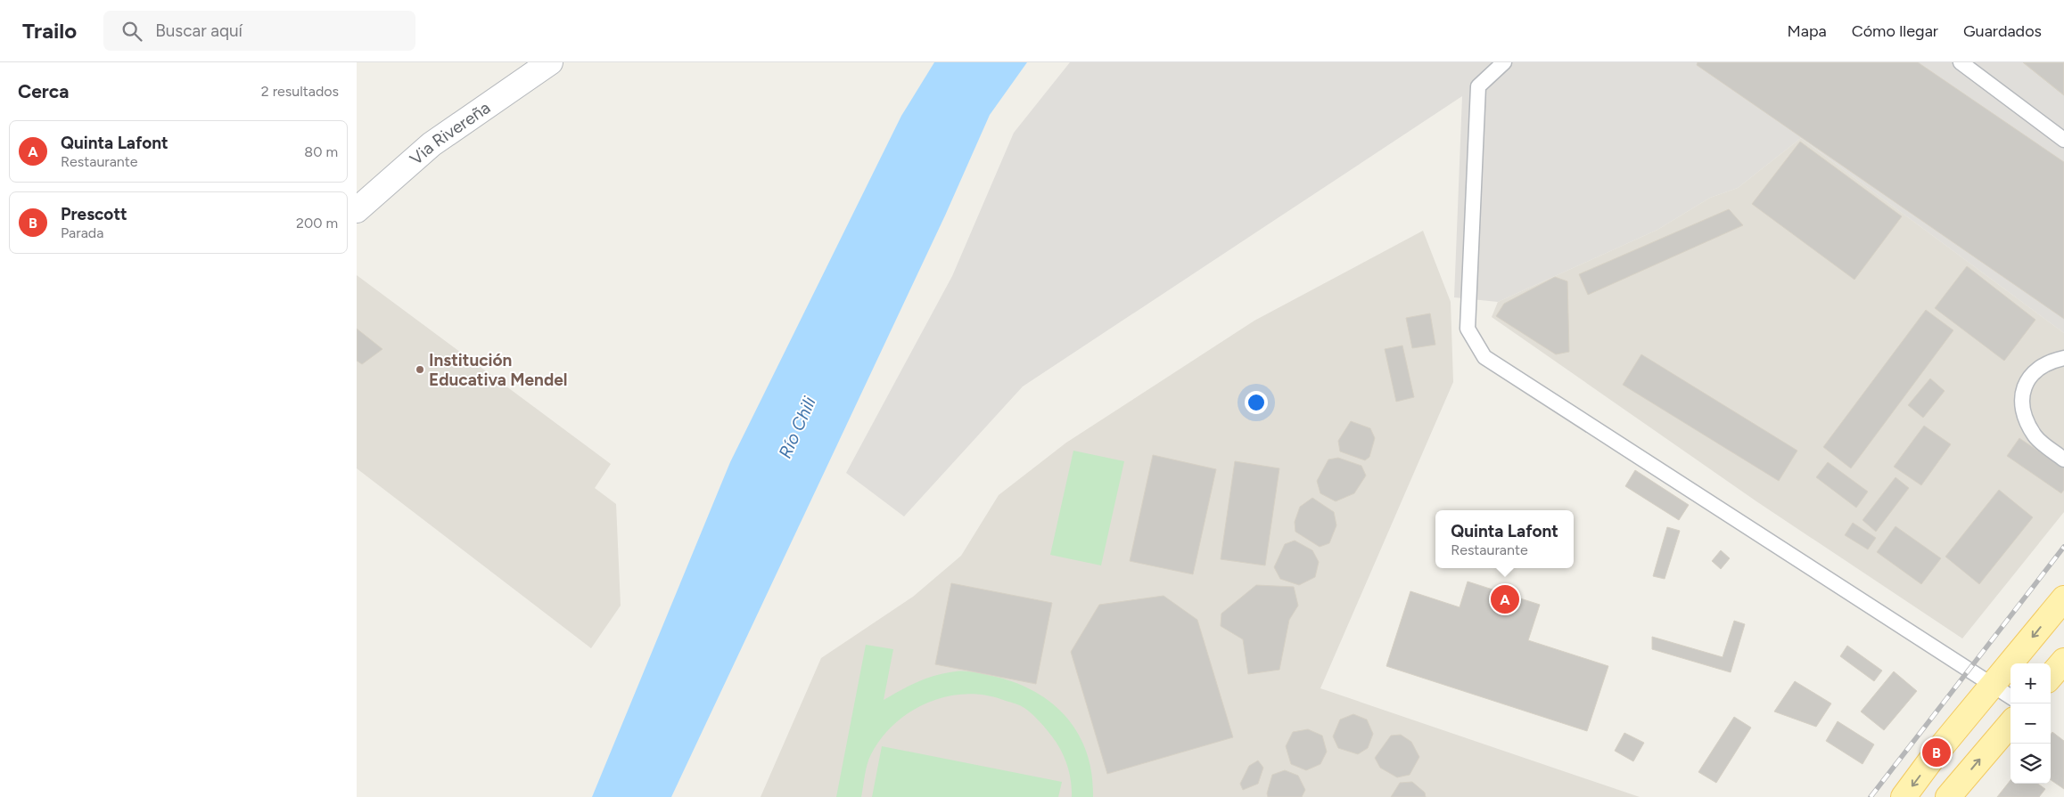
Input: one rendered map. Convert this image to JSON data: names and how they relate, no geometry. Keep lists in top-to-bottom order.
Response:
{
  "streets": {
    "street": ["Via Rivereña"]
  },
  "water": ["Río Chili"],
  "places": ["Institución Educativa Mendel"],
  "page": {
    "header": "Trailo",
    "search": "Buscar aquí",
    "nav": ["Mapa", "Cómo llegar", "Guardados"],
    "heading": ["Cerca", "2 resultados"],
    "list": [
      {
        "mark": "A",
        "name": "Quinta Lafont",
        "note": "Restaurante",
        "value": "80 m"
      },
      {
        "mark": "B",
        "name": "Prescott",
        "note": "Parada",
        "value": "200 m"
      }
    ],
    "popup": ["Quinta Lafont", "Restaurante"],
    "pins": ["A", "B"],
    "map_buttons": ["+", "−"]
  }
}
